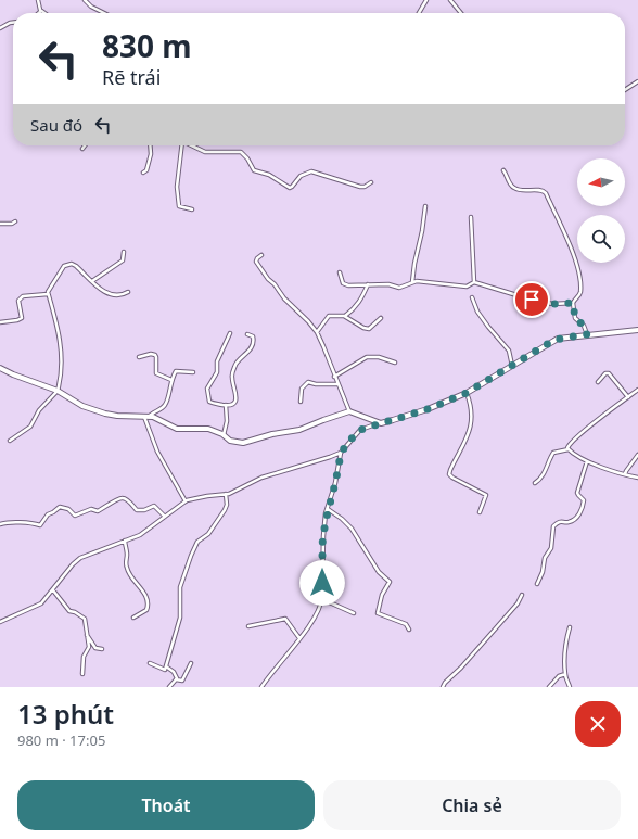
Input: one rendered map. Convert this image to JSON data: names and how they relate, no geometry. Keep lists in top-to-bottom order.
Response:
{
  "north": "left",
  "page": {
    "turn": ["830 m", "Rẽ trái"],
    "then": "Sau đó",
    "heading": ["13 phút", "980 m · 17:05"],
    "buttons": ["Thoát", "Chia sẻ"]
  }
}
